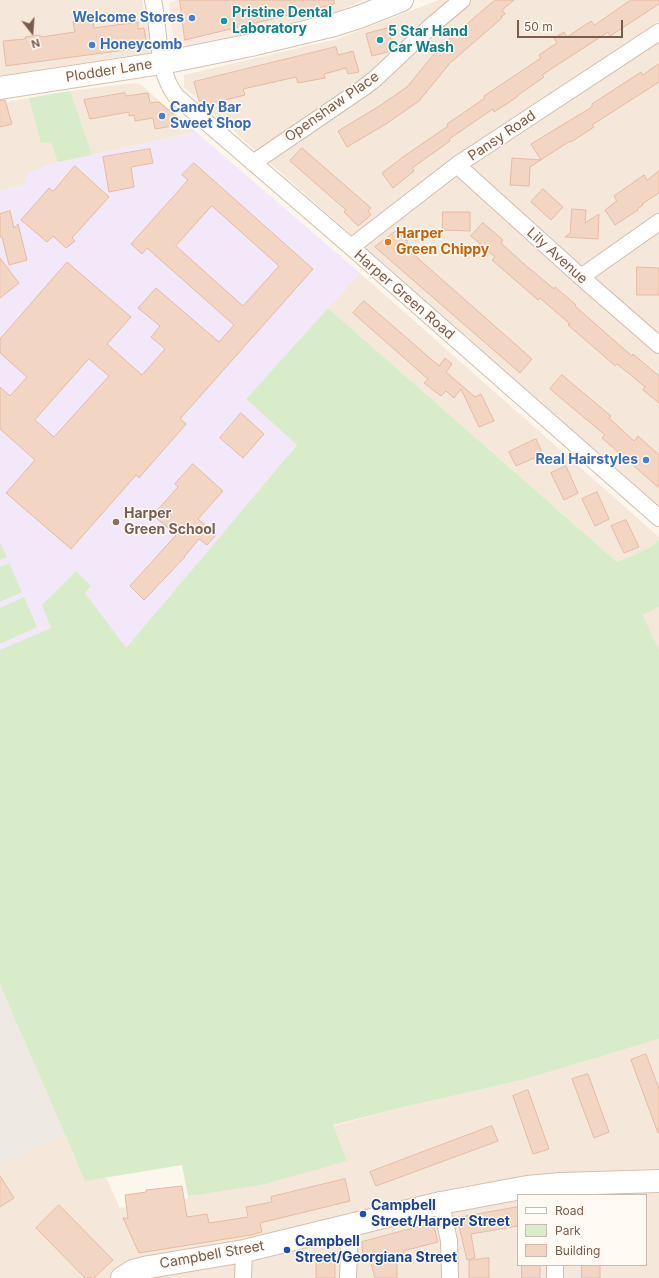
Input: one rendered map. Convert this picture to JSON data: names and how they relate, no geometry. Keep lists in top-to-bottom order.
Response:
{
  "streets": {
    "street": [
      "Plodder Lane",
      "Openshaw Place",
      "Pansy Road",
      "Lily Avenue",
      "Harper Green Road",
      "Campbell Street"
    ]
  },
  "crossings": [
    ["Plodder Lane", "Harper Green Road"],
    ["Openshaw Place", "Harper Green Road"],
    ["Pansy Road", "Lily Avenue"],
    ["Pansy Road", "Harper Green Road"]
  ],
  "places": [
    "Welcome Stores",
    "Pristine Dental Laboratory",
    "5 Star Hand Car Wash",
    "Honeycomb",
    "Candy Bar Sweet Shop",
    "Harper Green Chippy",
    "Real Hairstyles",
    "Harper Green School",
    "Campbell Street/Harper Street",
    "Campbell Street/Georgiana Street"
  ],
  "legend": ["Road", "Park", "Building"],
  "scale_bar": "50 m",
  "north": "bottom"
}
